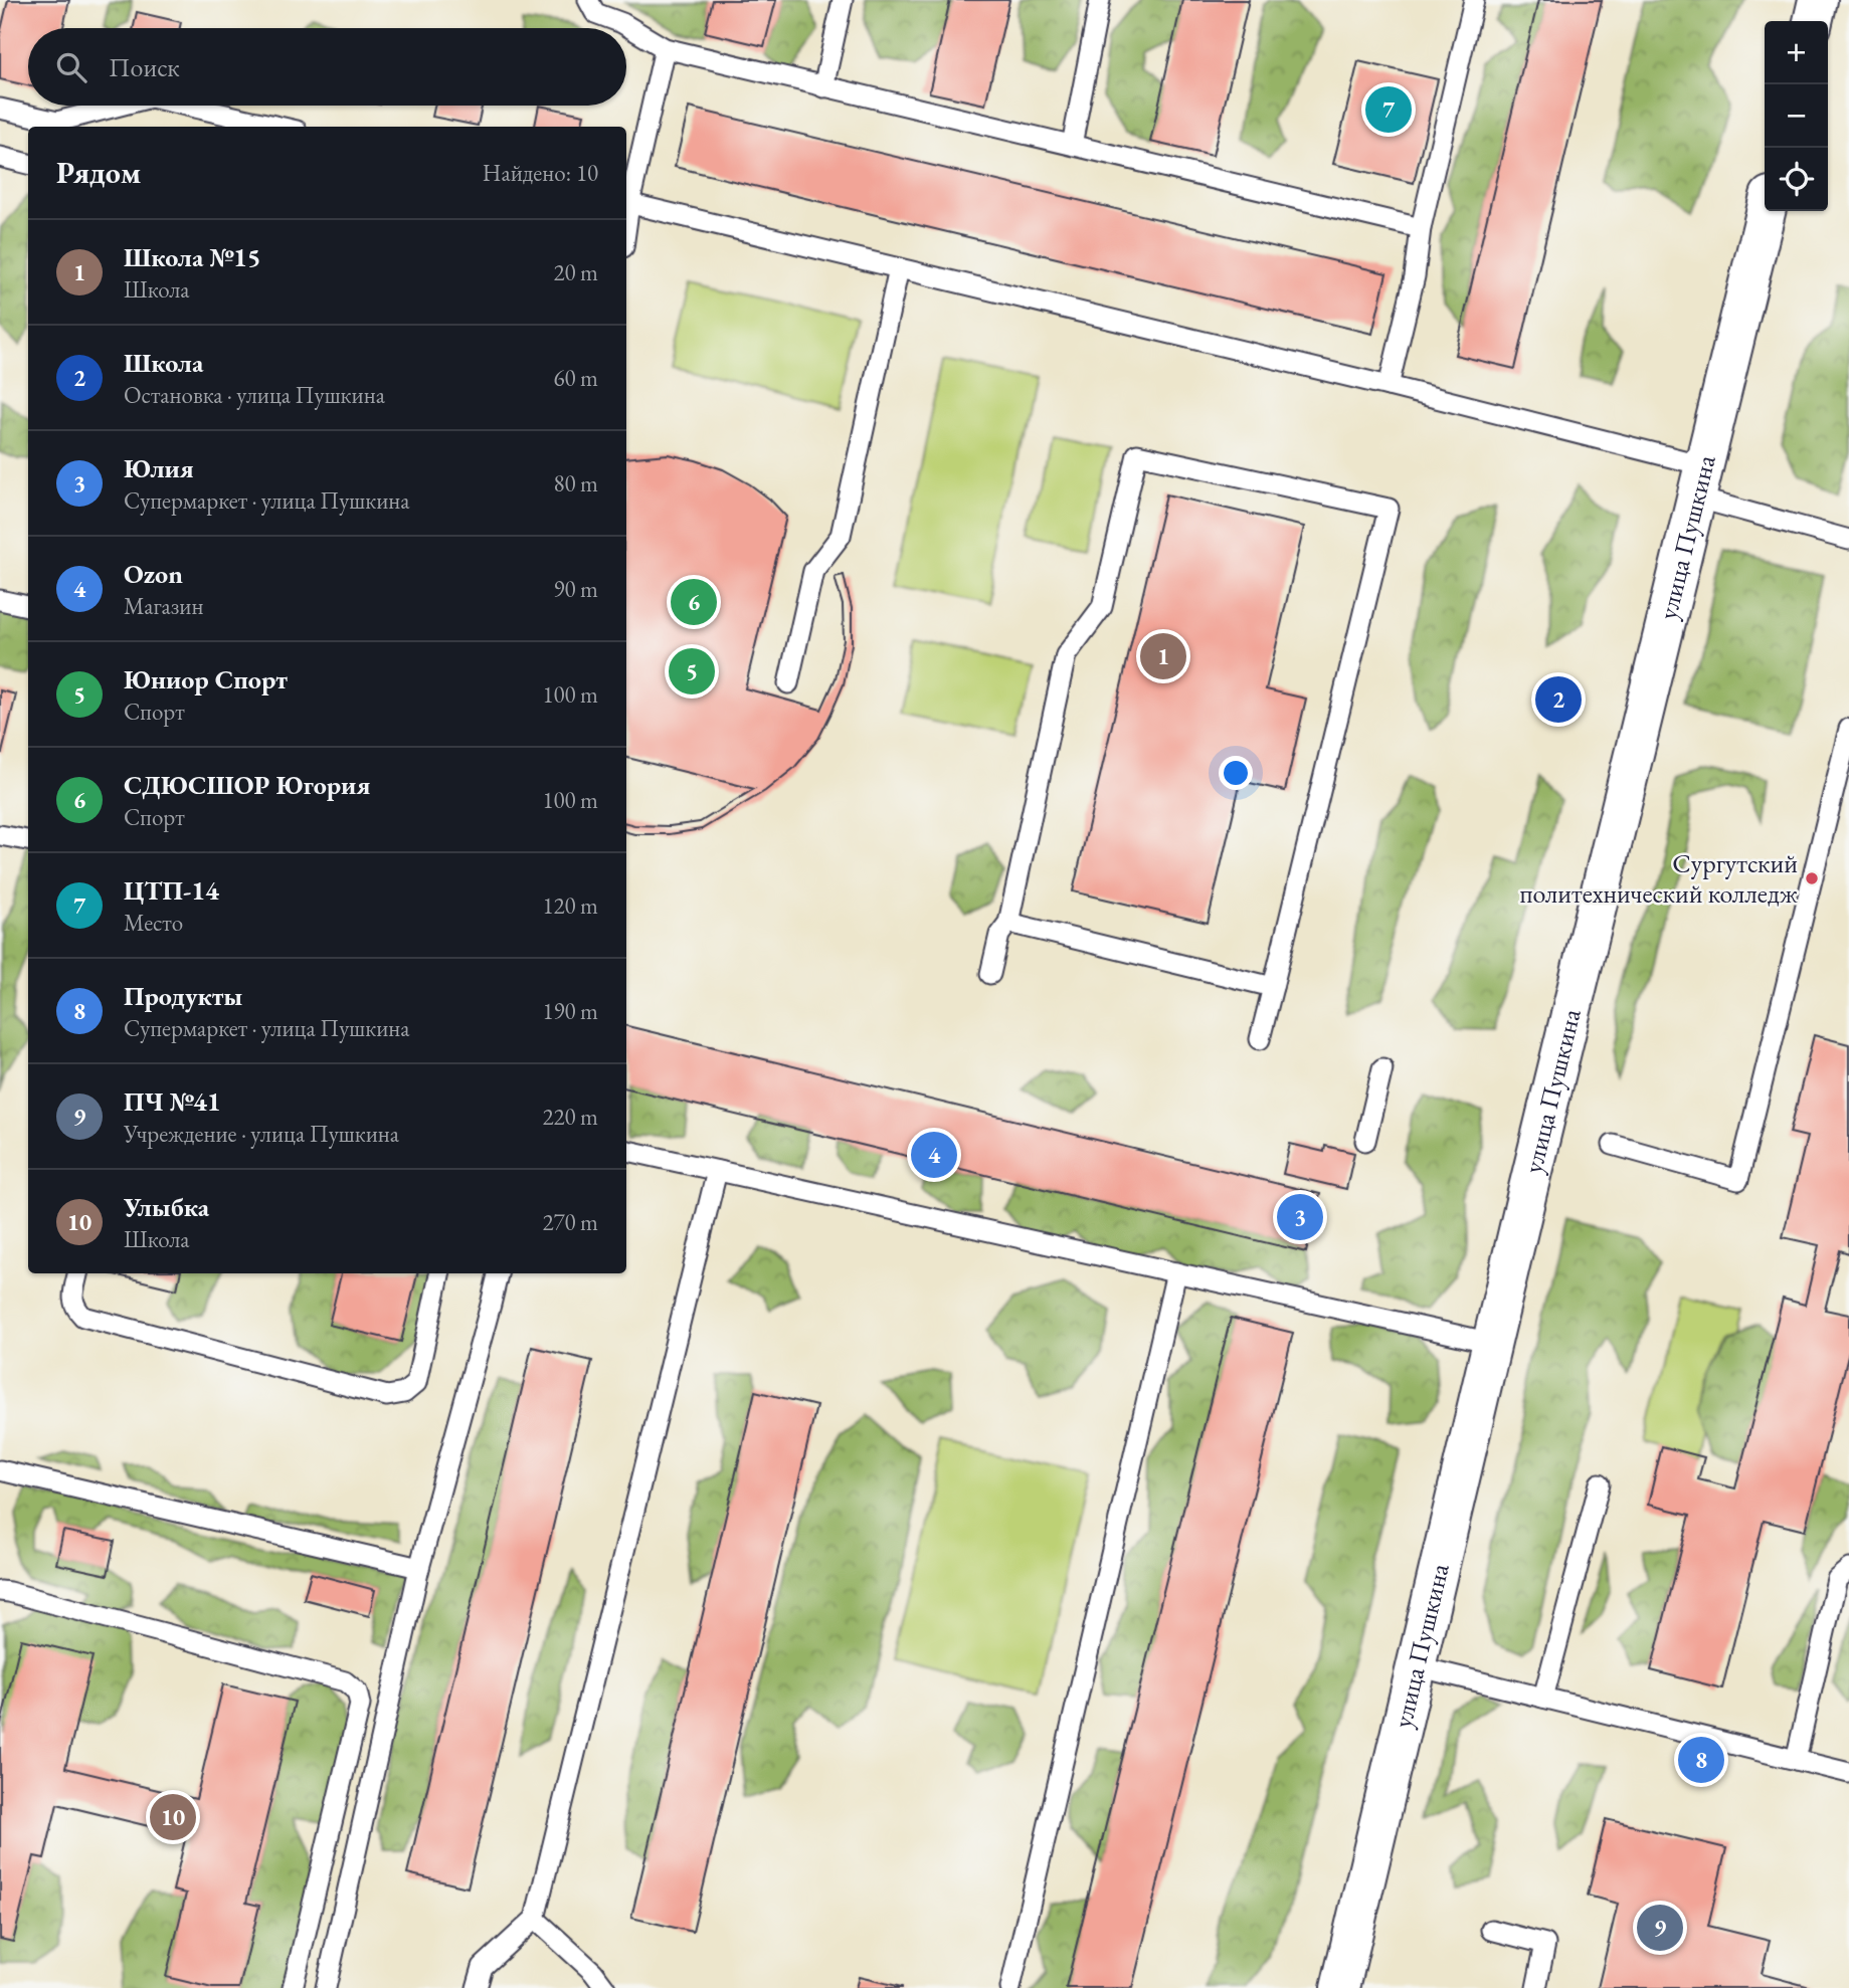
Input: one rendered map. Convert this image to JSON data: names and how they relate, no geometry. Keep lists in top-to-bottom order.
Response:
{
  "streets": {
    "street": ["улица Пушкина"]
  },
  "places": ["Сургутский политехнический колледж"],
  "page": {
    "map_buttons": ["+", "−"],
    "search": "Поиск",
    "pins": [
      "7",
      "6",
      "1",
      "5",
      "2",
      "4",
      "3",
      "8",
      "10",
      "9"
    ],
    "heading": ["Рядом", "Найдено: 10"],
    "list": [
      {
        "mark": "1",
        "name": "Школа №15",
        "note": "Школа",
        "value": "20 m"
      },
      {
        "mark": "2",
        "name": "Школа",
        "note": "Остановка · улица Пушкина",
        "value": "60 m"
      },
      {
        "mark": "3",
        "name": "Юлия",
        "note": "Супермаркет · улица Пушкина",
        "value": "80 m"
      },
      {
        "mark": "4",
        "name": "Ozon",
        "note": "Магазин",
        "value": "90 m"
      },
      {
        "mark": "5",
        "name": "Юниор Спорт",
        "note": "Спорт",
        "value": "100 m"
      },
      {
        "mark": "6",
        "name": "СДЮСШОР Югория",
        "note": "Спорт",
        "value": "100 m"
      },
      {
        "mark": "7",
        "name": "ЦТП-14",
        "note": "Место",
        "value": "120 m"
      },
      {
        "mark": "8",
        "name": "Продукты",
        "note": "Супермаркет · улица Пушкина",
        "value": "190 m"
      },
      {
        "mark": "9",
        "name": "ПЧ №41",
        "note": "Учреждение · улица Пушкина",
        "value": "220 m"
      },
      {
        "mark": "10",
        "name": "Улыбка",
        "note": "Школа",
        "value": "270 m"
      }
    ]
  }
}
